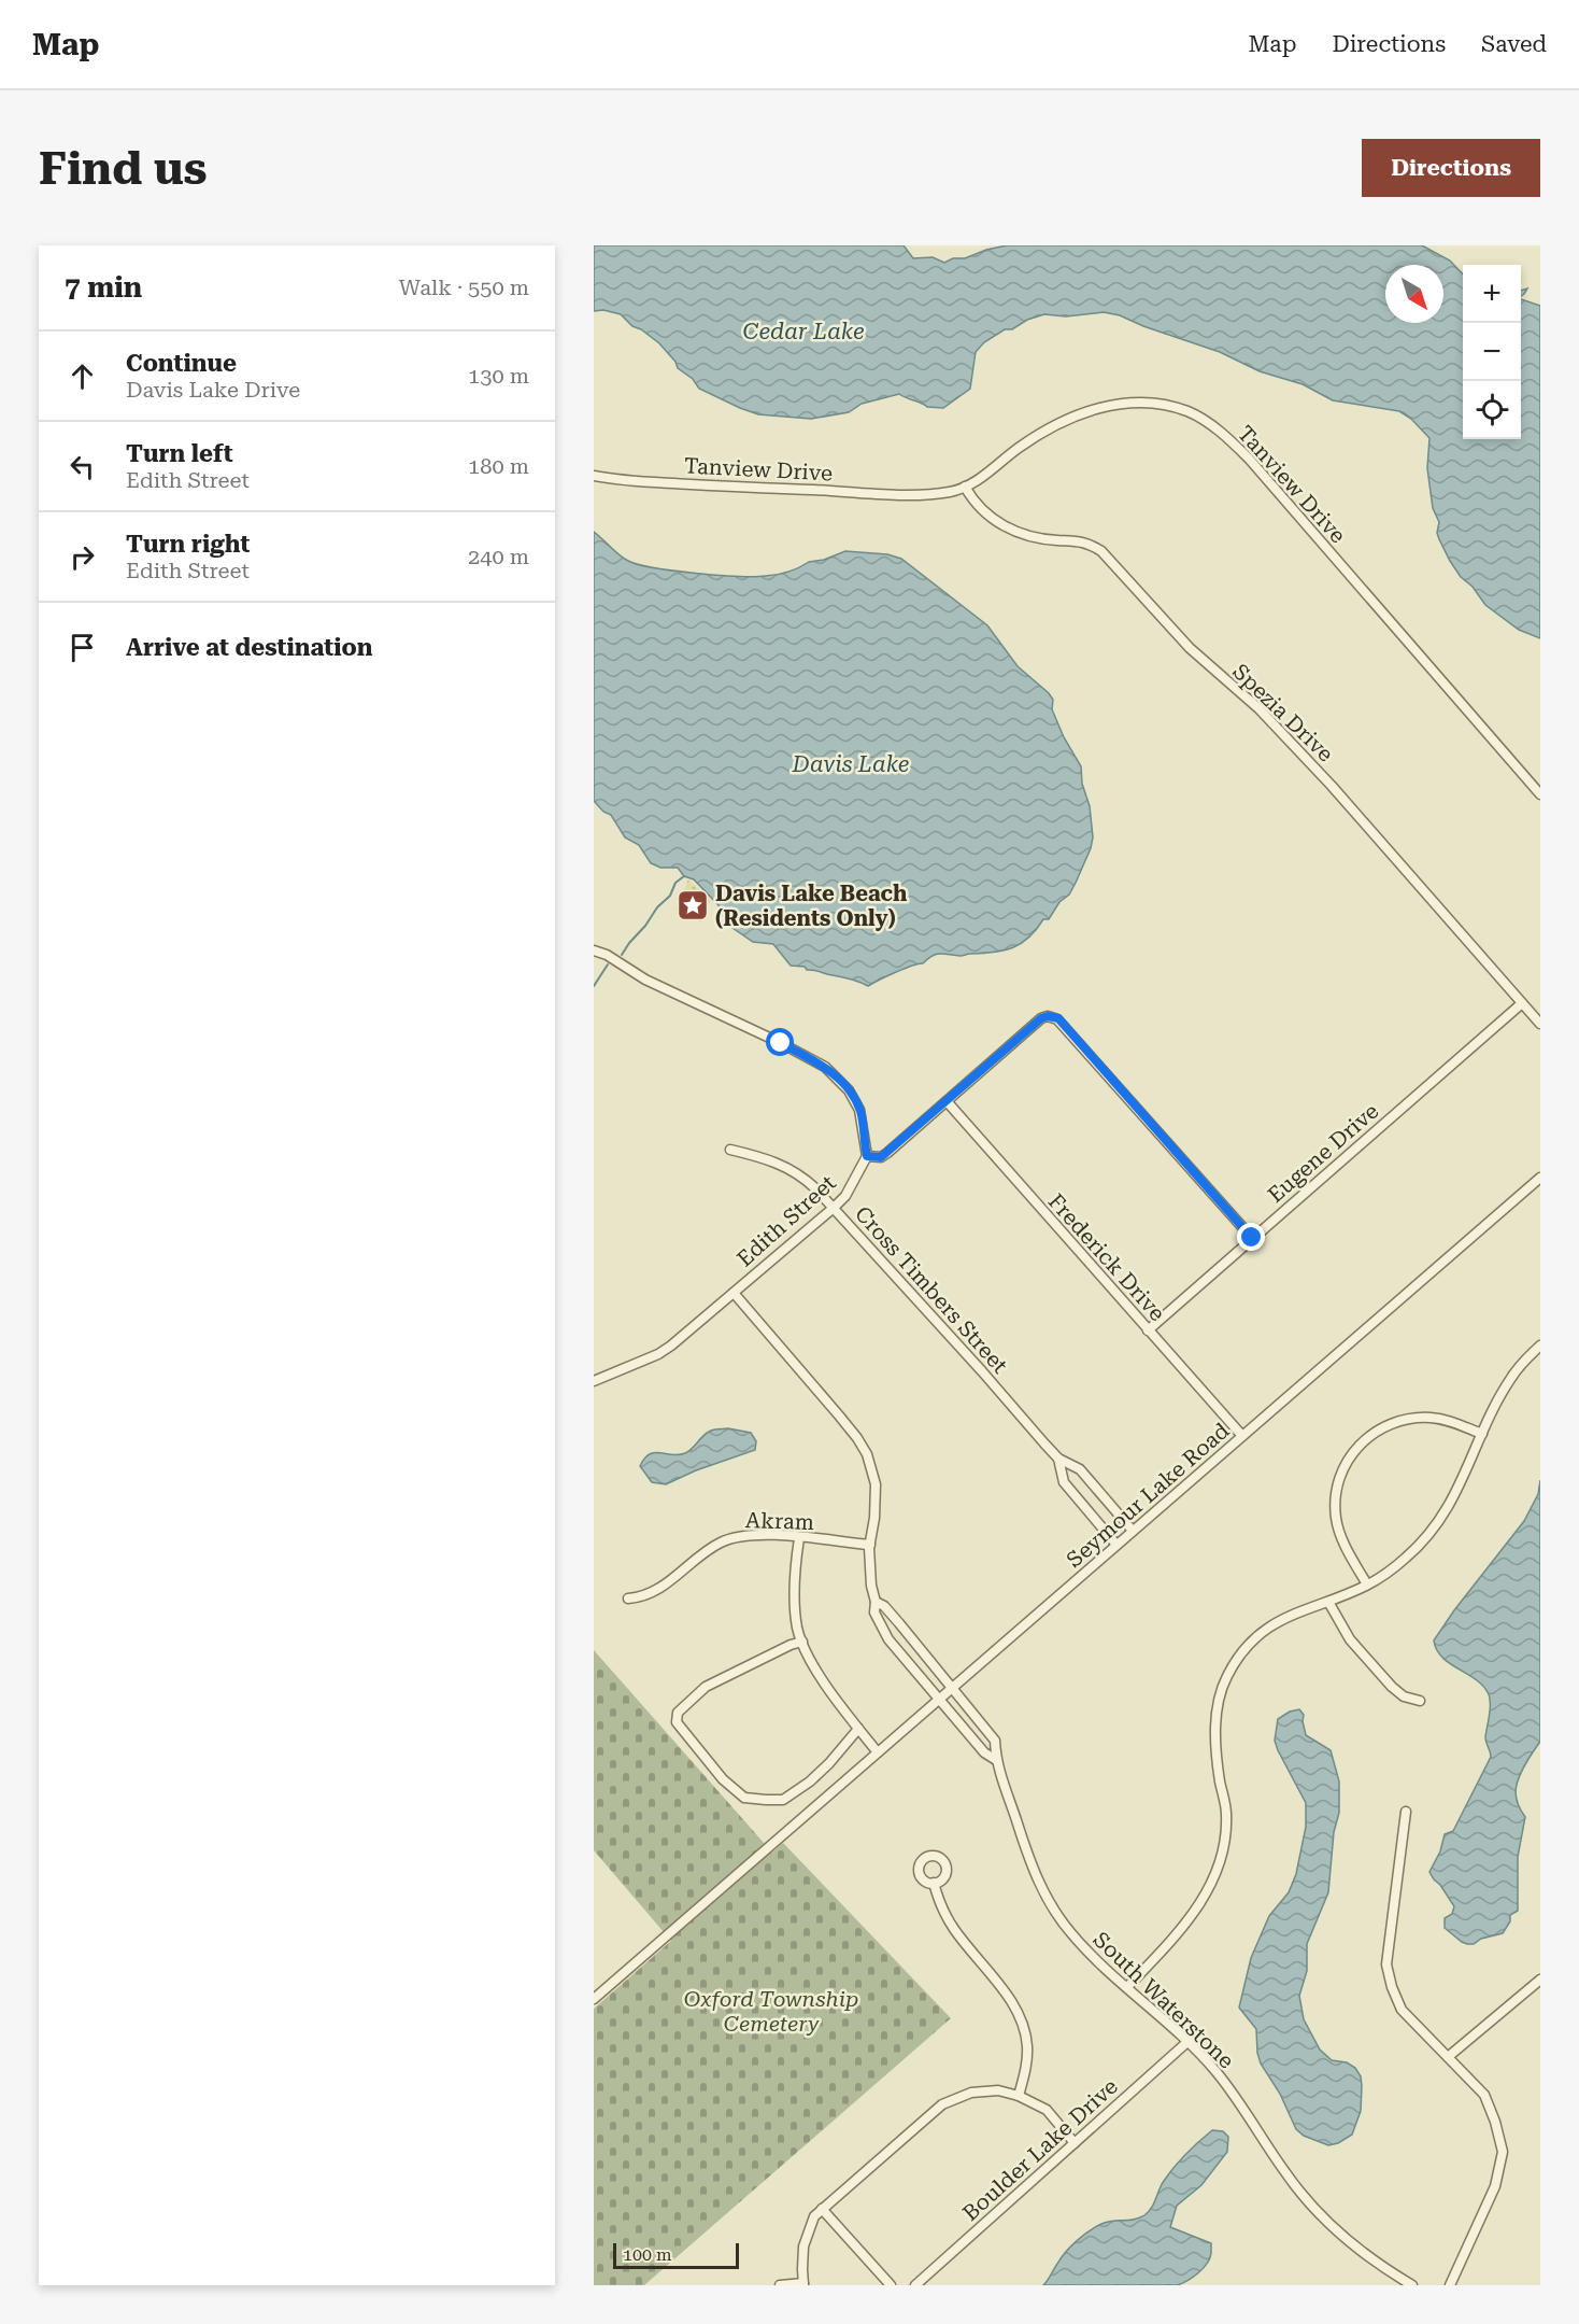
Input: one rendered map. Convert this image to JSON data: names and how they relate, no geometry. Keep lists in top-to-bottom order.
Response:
{
  "streets": {
    "street": [
      "Tanview Drive",
      "Spezia Drive",
      "Eugene Drive",
      "Edith Street",
      "Frederick Drive",
      "Cross Timbers Street",
      "Seymour Lake Road",
      "Akram",
      "South Waterstone",
      "Boulder Lake Drive"
    ]
  },
  "crossings": [
    ["Tanview Drive", "Spezia Drive"],
    ["Spezia Drive", "Eugene Drive"],
    ["Eugene Drive", "Frederick Drive"],
    ["Edith Street", "Cross Timbers Street"],
    ["Edith Street", "South Waterstone"],
    ["Frederick Drive", "Seymour Lake Road"],
    ["Cross Timbers Street", "Seymour Lake Road"],
    ["Seymour Lake Road", "South Waterstone"],
    ["Akram", "South Waterstone"],
    ["South Waterstone", "Boulder Lake Drive"]
  ],
  "water": ["Cedar Lake", "Davis Lake"],
  "parks": ["Oxford Township Cemetery"],
  "places": {
    "place": ["Davis Lake Beach (Residents Only)"]
  },
  "scale_bar": "100 m",
  "north": "bottom right",
  "page": {
    "header": "Map",
    "nav": ["Map", "Directions", "Saved"],
    "buttons": "Directions",
    "title": "Find us",
    "heading": ["7 min", "Walk · 550 m"],
    "map_buttons": ["+", "−"],
    "list": [
      ["Continue", "Davis Lake Drive", "130 m"],
      ["Turn left", "Edith Street", "180 m"],
      ["Turn right", "Edith Street", "240 m"],
      "Arrive at destination"
    ],
    "scale": "100 m"
  }
}
